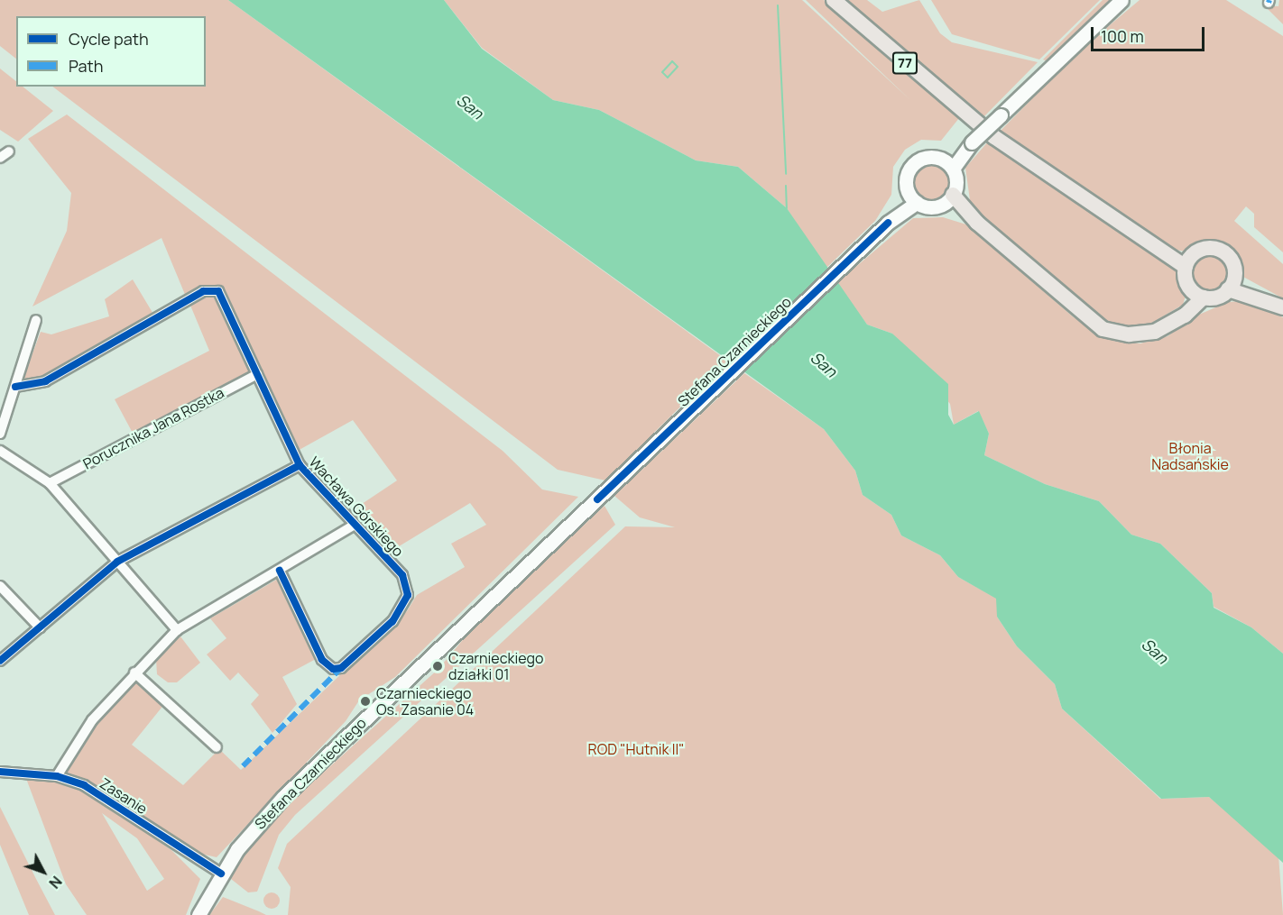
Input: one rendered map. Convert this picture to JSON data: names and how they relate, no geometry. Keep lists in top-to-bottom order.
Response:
{
  "streets": {
    "main road": ["77"],
    "street": [
      "Stefana Czarnieckiego",
      "Porucznika Jana Rostka",
      "Wacława Górskiego",
      "Zasanie"
    ]
  },
  "crossings": [
    ["Stefana Czarnieckiego", "Zasanie"],
    ["Porucznika Jana Rostka", "Wacława Górskiego"]
  ],
  "water": ["San"],
  "parks": ["Błonia Nadsańskie", "ROD \"Hutnik II\""],
  "places": ["Czarnieckiego działki 01", "Czarnieckiego Os. Zasanie 04"],
  "legend": ["Cycle path", "Path"],
  "scale_bar": "100 m",
  "north": "bottom right"
}
